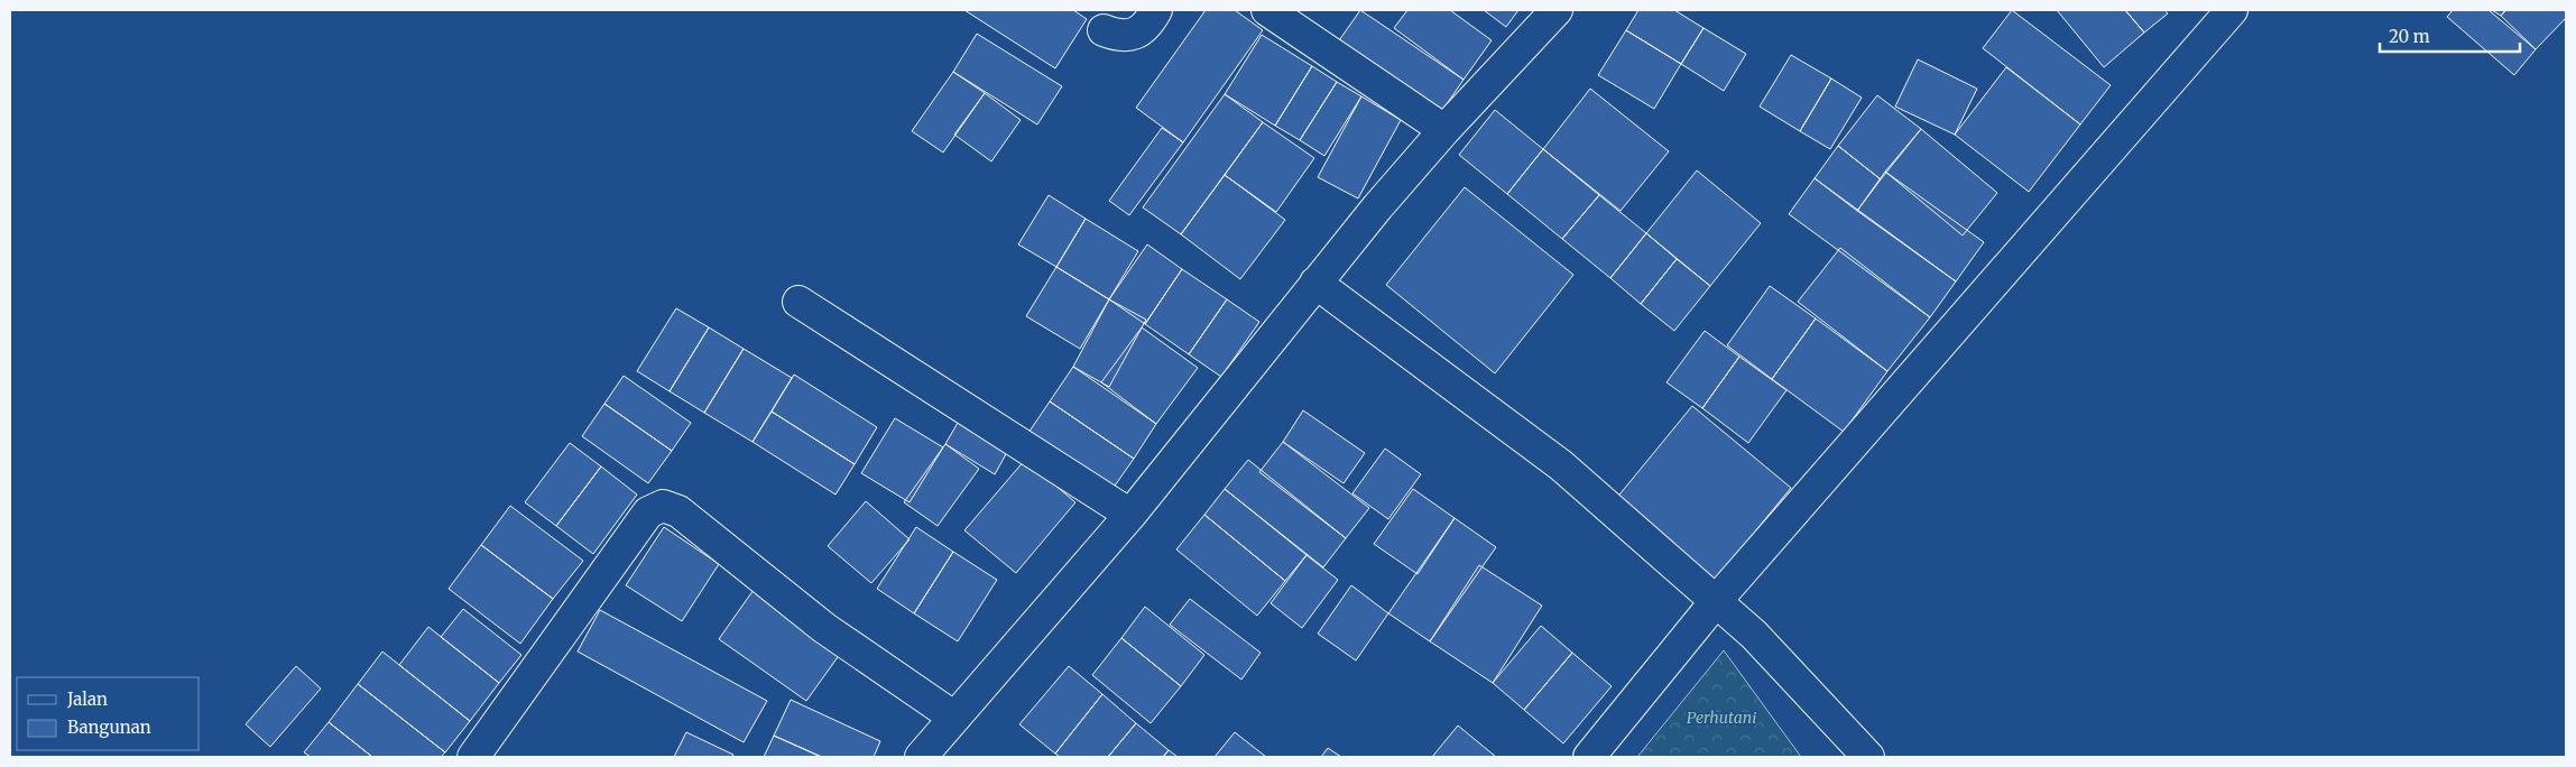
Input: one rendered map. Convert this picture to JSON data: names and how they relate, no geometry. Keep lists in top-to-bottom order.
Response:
{
  "parks": ["Perhutani"],
  "legend": ["Jalan", "Bangunan"],
  "scale_bar": "20 m"
}
